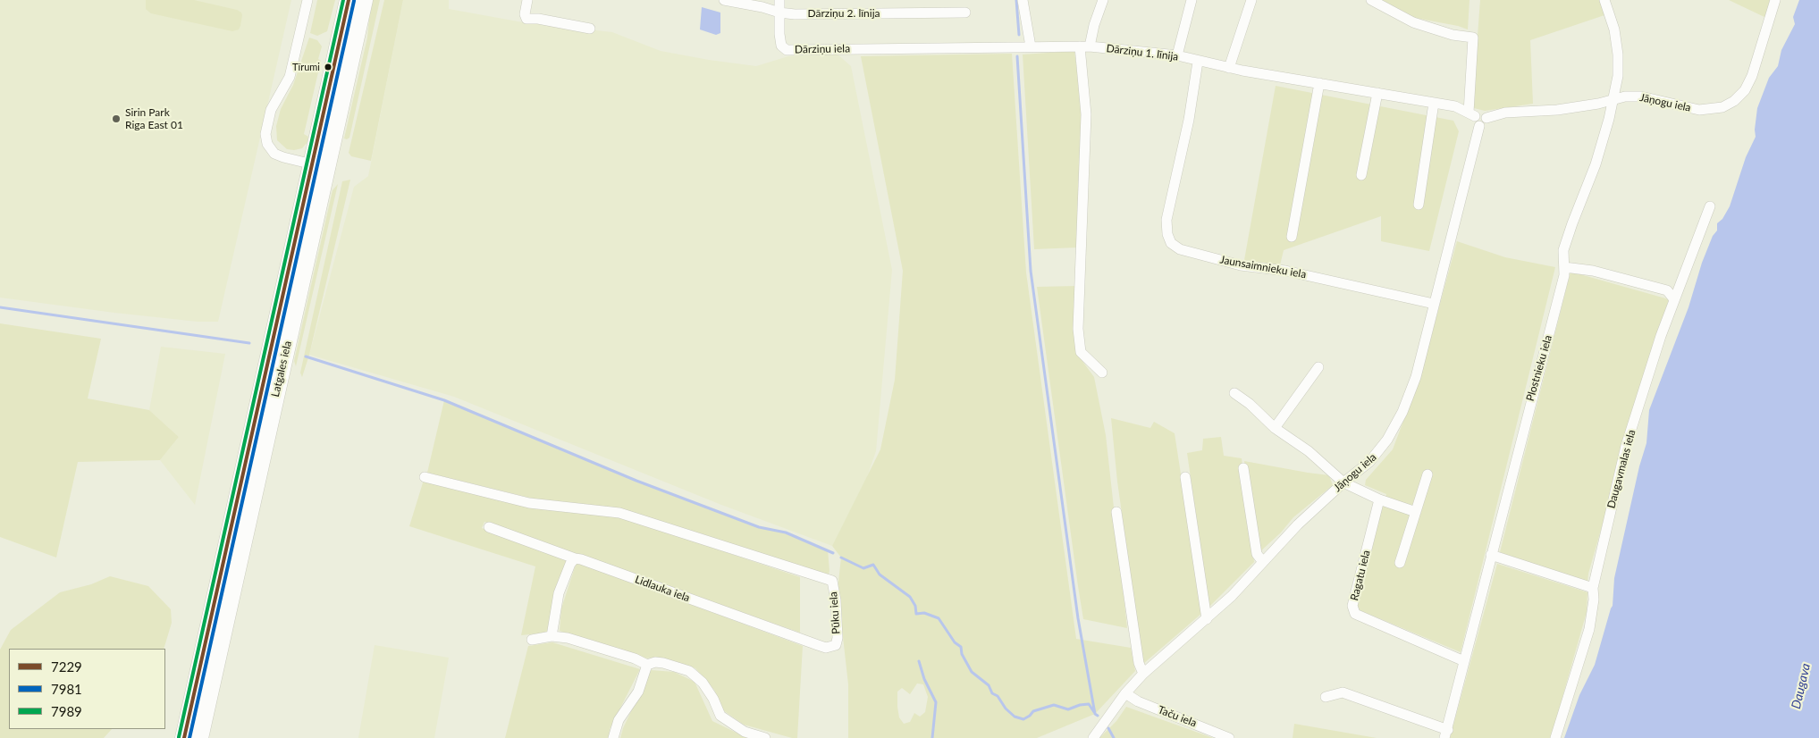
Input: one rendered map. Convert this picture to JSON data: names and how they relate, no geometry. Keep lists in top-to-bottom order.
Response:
{
  "streets": {
    "highway": ["Latgales iela"],
    "street": [
      "Dārziņu 2. līnija",
      "Dārziņu iela",
      "Dārziņu 1. līnija",
      "Jāņogu iela",
      "Jaunsaimnieku iela",
      "Plostnieku iela",
      "Daugavmalas iela",
      "Ragatu iela",
      "Lidlauka iela",
      "Pūku iela",
      "Taču iela"
    ]
  },
  "crossings": [
    ["Dārziņu 2. līnija", "Dārziņu iela"],
    ["Dārziņu iela", "Dārziņu 1. līnija"],
    ["Dārziņu 1. līnija", "Jāņogu iela"],
    ["Dārziņu 1. līnija", "Jaunsaimnieku iela"],
    ["Jāņogu iela", "Jaunsaimnieku iela"],
    ["Jāņogu iela", "Plostnieku iela"],
    ["Jāņogu iela", "Taču iela"],
    ["Plostnieku iela", "Ragatu iela"],
    ["Lidlauka iela", "Pūku iela"]
  ],
  "water": ["Daugava"],
  "places": ["Tīrumi", "Sirin Park Riga East 01"],
  "lines": ["transit line 7229", "transit line 7989", "transit line 7981"],
  "legend": ["7229", "7981", "7989"]
}
